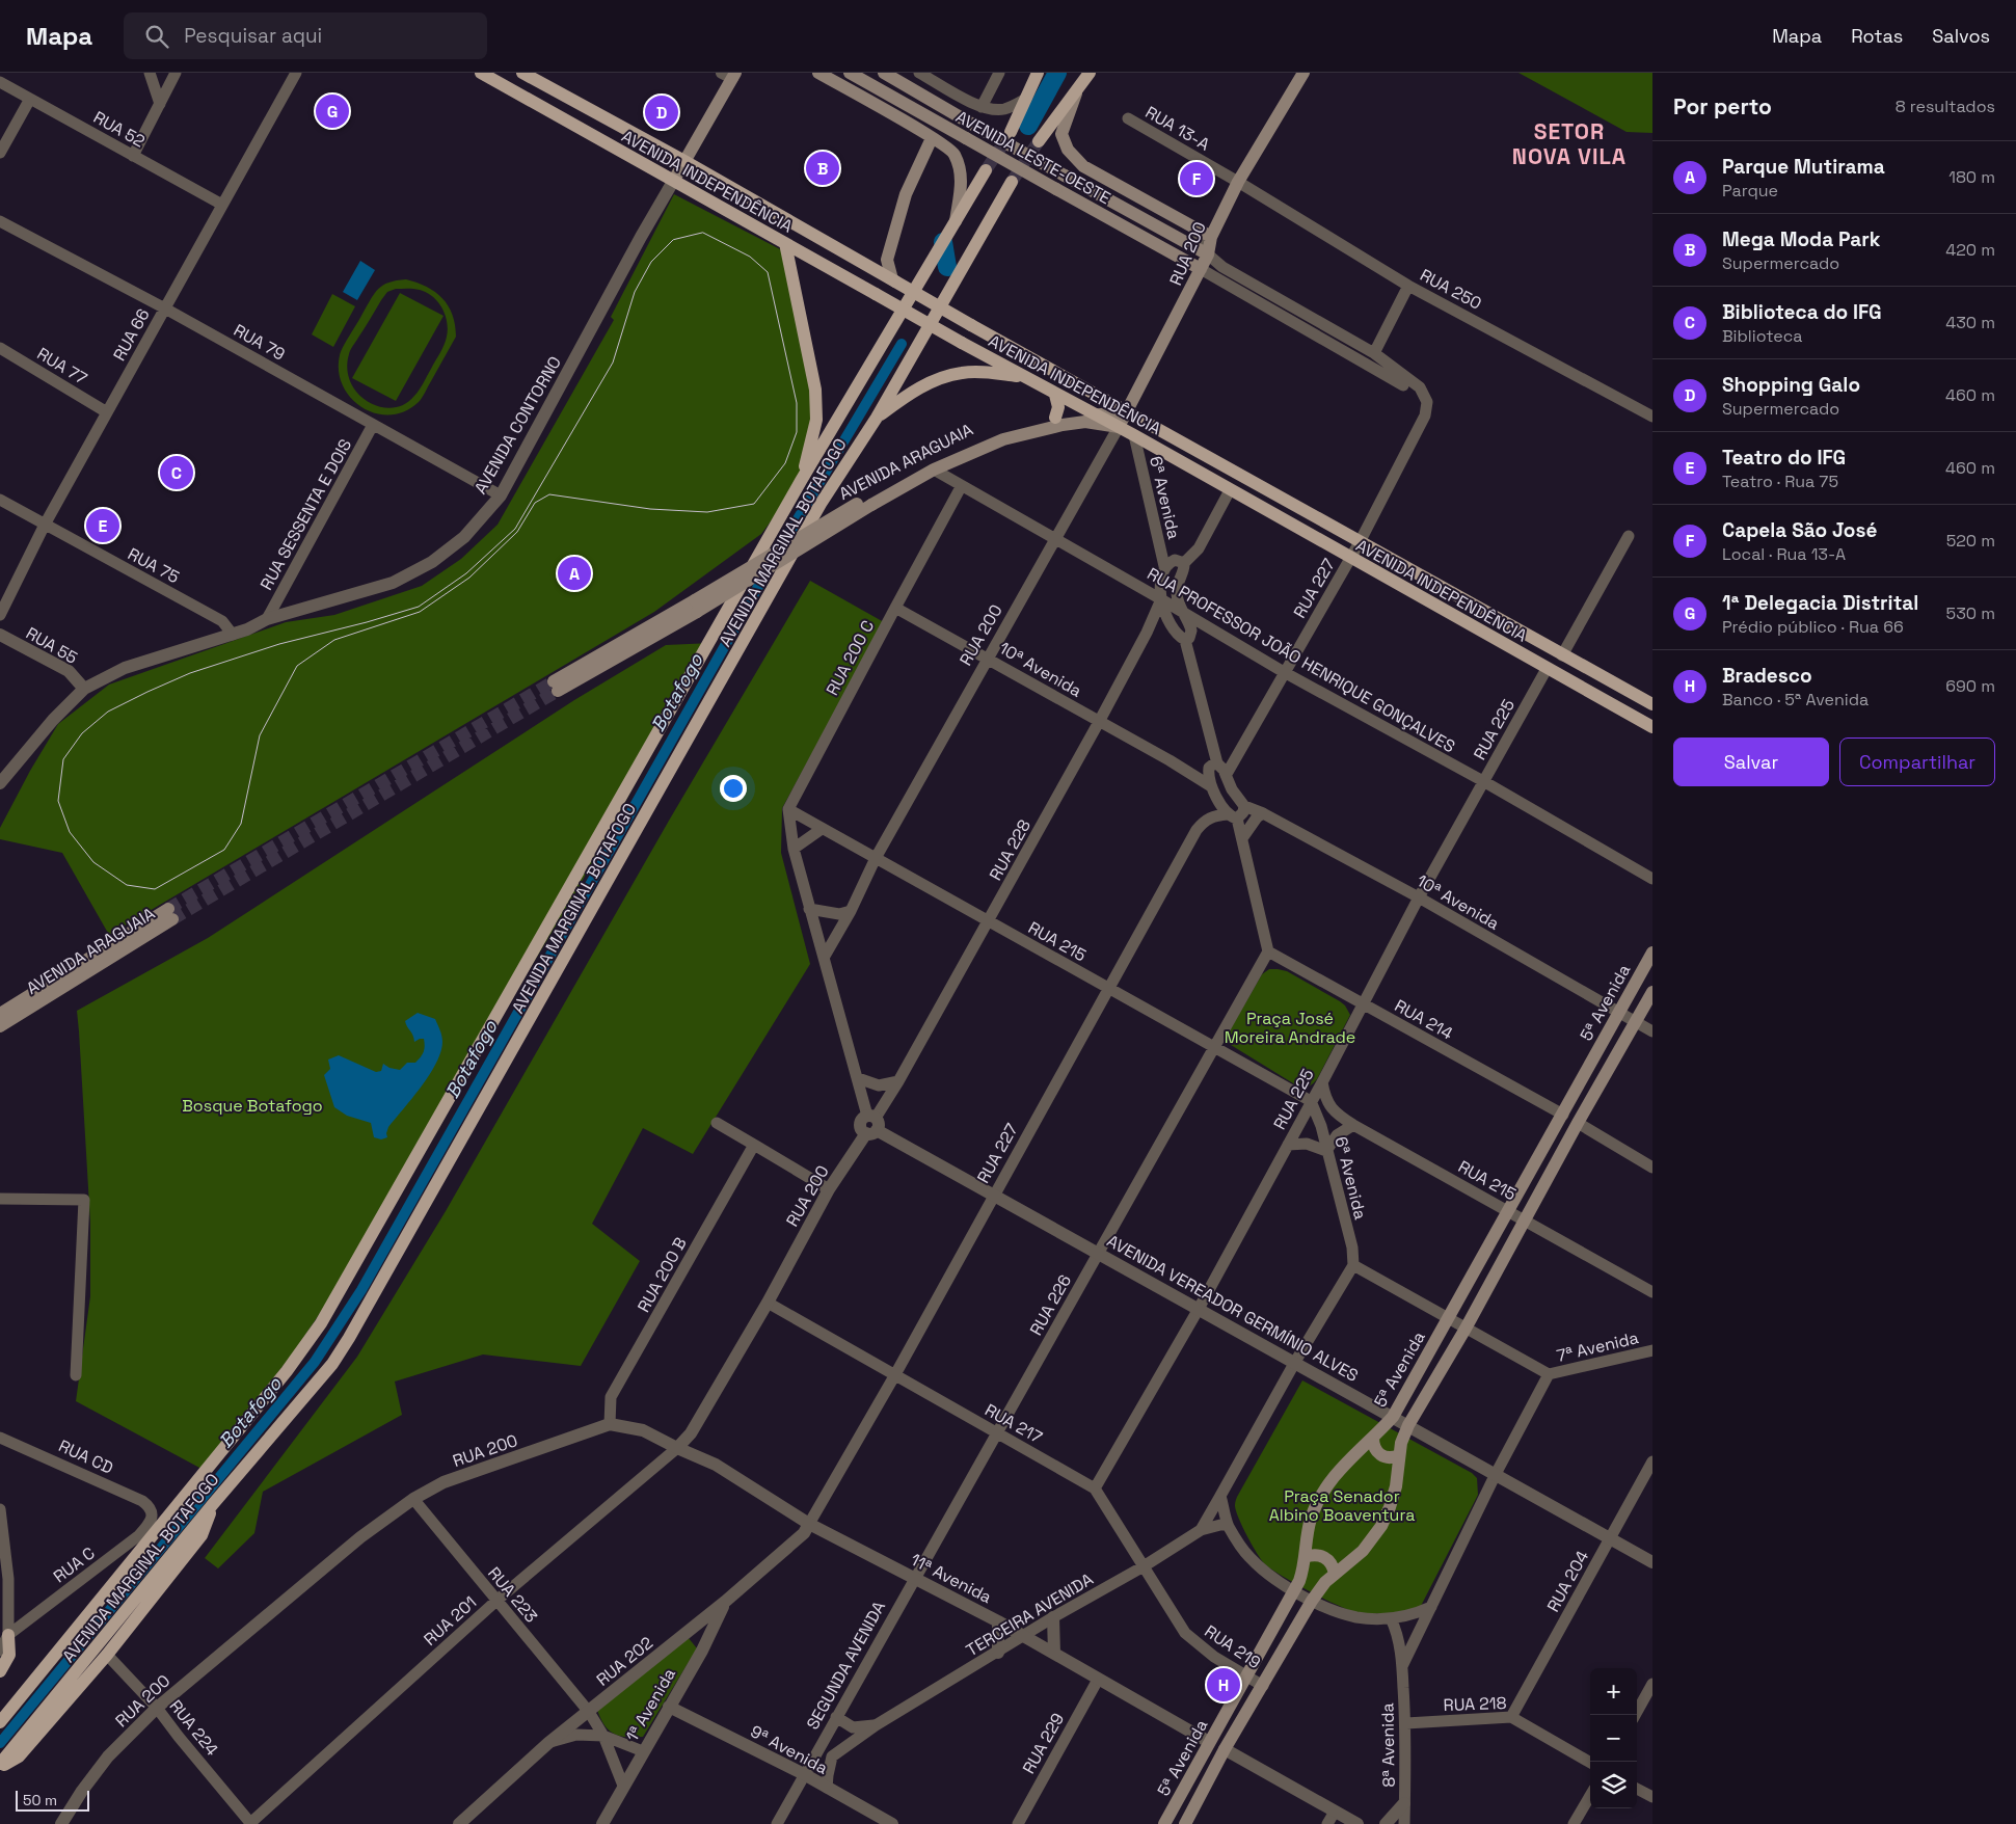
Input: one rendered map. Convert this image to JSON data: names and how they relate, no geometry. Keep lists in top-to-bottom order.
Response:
{
  "streets": {
    "main road": [
      "AVENIDA LESTE-OESTE",
      "AVENIDA INDEPENDÊNCIA",
      "RUA 200",
      "AVENIDA CONTORNO",
      "AVENIDA ARAGUAIA",
      "AVENIDA MARGINAL BOTAFOGO",
      "5ª Avenida"
    ],
    "street": [
      "RUA 13-A",
      "RUA 52",
      "RUA 250",
      "RUA 66",
      "RUA 79",
      "RUA 77",
      "6ª Avenida",
      "RUA SESSENTA E DOIS",
      "RUA 75",
      "RUA 227",
      "RUA 55",
      "RUA 200 C",
      "RUA PROFESSOR JOÃO HENRIQUE GONÇALVES",
      "10ª Avenida",
      "RUA 225",
      "RUA 228",
      "RUA 215",
      "RUA 214",
      "RUA 200 B",
      "RUA 226",
      "AVENIDA VEREADOR GERMÍNIO ALVES",
      "7ª Avenida",
      "RUA 217",
      "RUA CD",
      "RUA C",
      "11ª Avenida",
      "RUA 204",
      "RUA 223",
      "TERCEIRA AVENIDA",
      "RUA 201",
      "RUA 219",
      "RUA 202",
      "SEGUNDA AVENIDA",
      "RUA 218",
      "1ª Avenida",
      "RUA 224",
      "RUA 229",
      "8ª Avenida",
      "9ª Avenida"
    ]
  },
  "crossings": [
    ["RUA 13-A", "RUA 200"],
    ["RUA 13-A", "RUA 250"],
    ["RUA 52", "RUA 66"],
    ["AVENIDA LESTE-OESTE", "RUA 200"],
    ["AVENIDA INDEPENDÊNCIA", "RUA 200"],
    ["AVENIDA INDEPENDÊNCIA", "AVENIDA CONTORNO"],
    ["AVENIDA INDEPENDÊNCIA", "AVENIDA ARAGUAIA"],
    ["AVENIDA INDEPENDÊNCIA", "6ª Avenida"],
    ["AVENIDA INDEPENDÊNCIA", "RUA 227"],
    ["AVENIDA INDEPENDÊNCIA", "RUA 225"],
    ["RUA 200", "RUA 250"],
    ["RUA 200", "AVENIDA ARAGUAIA"],
    ["RUA 200", "RUA PROFESSOR JOÃO HENRIQUE GONÇALVES"],
    ["RUA 200", "10ª Avenida"],
    ["RUA 200", "RUA 228"],
    ["RUA 200", "RUA 215"],
    ["RUA 200", "RUA 200 B"],
    ["RUA 200", "AVENIDA VEREADOR GERMÍNIO ALVES"],
    ["RUA 200", "RUA 217"],
    ["RUA 200", "11ª Avenida"],
    ["RUA 200", "RUA 223"],
    ["RUA 200", "RUA 201"],
    ["RUA 200", "RUA 224"],
    ["RUA 66", "RUA 79"],
    ["RUA 66", "RUA 77"],
    ["RUA 66", "RUA 75"],
    ["RUA 79", "AVENIDA CONTORNO"],
    ["RUA 79", "RUA SESSENTA E DOIS"],
    ["AVENIDA CONTORNO", "RUA SESSENTA E DOIS"],
    ["AVENIDA CONTORNO", "RUA 75"],
    ["AVENIDA CONTORNO", "RUA 55"],
    ["AVENIDA ARAGUAIA", "RUA PROFESSOR JOÃO HENRIQUE GONÇALVES"],
    ["6ª Avenida", "RUA PROFESSOR JOÃO HENRIQUE GONÇALVES"],
    ["6ª Avenida", "RUA 225"],
    ["6ª Avenida", "RUA 228"],
    ["6ª Avenida", "RUA 215"],
    ["6ª Avenida", "TERCEIRA AVENIDA"],
    ["RUA 227", "RUA PROFESSOR JOÃO HENRIQUE GONÇALVES"],
    ["RUA 227", "RUA 215"],
    ["RUA 227", "AVENIDA VEREADOR GERMÍNIO ALVES"],
    ["RUA 227", "RUA 217"],
    ["RUA 227", "11ª Avenida"],
    ["RUA 227", "RUA 202"],
    ["RUA 200 C", "RUA PROFESSOR JOÃO HENRIQUE GONÇALVES"],
    ["RUA 200 C", "10ª Avenida"],
    ["RUA 200 C", "RUA 215"],
    ["RUA PROFESSOR JOÃO HENRIQUE GONÇALVES", "RUA 225"],
    ["RUA PROFESSOR JOÃO HENRIQUE GONÇALVES", "RUA 228"],
    ["10ª Avenida", "RUA 225"],
    ["10ª Avenida", "RUA 228"],
    ["10ª Avenida", "5ª Avenida"],
    ["RUA 225", "RUA 215"],
    ["RUA 225", "RUA 214"],
    ["RUA 225", "AVENIDA VEREADOR GERMÍNIO ALVES"],
    ["RUA 225", "RUA 217"],
    ["RUA 228", "RUA 215"],
    ["RUA 228", "AVENIDA VEREADOR GERMÍNIO ALVES"],
    ["RUA 215", "5ª Avenida"],
    ["RUA 215", "RUA 226"],
    ["5ª Avenida", "RUA 214"],
    ["5ª Avenida", "AVENIDA VEREADOR GERMÍNIO ALVES"],
    ["5ª Avenida", "11ª Avenida"],
    ["5ª Avenida", "RUA 219"],
    ["RUA 214", "RUA 226"],
    ["RUA 226", "AVENIDA VEREADOR GERMÍNIO ALVES"],
    ["RUA 226", "RUA 217"],
    ["RUA 226", "11ª Avenida"],
    ["RUA 226", "SEGUNDA AVENIDA"],
    ["AVENIDA VEREADOR GERMÍNIO ALVES", "RUA 204"],
    ["AVENIDA VEREADOR GERMÍNIO ALVES", "TERCEIRA AVENIDA"],
    ["RUA 217", "TERCEIRA AVENIDA"],
    ["RUA 217", "RUA 219"],
    ["RUA CD", "RUA C"],
    ["11ª Avenida", "TERCEIRA AVENIDA"],
    ["11ª Avenida", "RUA 201"],
    ["11ª Avenida", "RUA 202"],
    ["11ª Avenida", "SEGUNDA AVENIDA"],
    ["11ª Avenida", "RUA 229"],
    ["RUA 204", "RUA 218"],
    ["RUA 223", "RUA 201"],
    ["RUA 223", "RUA 202"],
    ["RUA 223", "1ª Avenida"],
    ["TERCEIRA AVENIDA", "SEGUNDA AVENIDA"],
    ["TERCEIRA AVENIDA", "9ª Avenida"],
    ["RUA 201", "RUA 224"],
    ["RUA 202", "1ª Avenida"],
    ["SEGUNDA AVENIDA", "9ª Avenida"],
    ["RUA 218", "8ª Avenida"],
    ["1ª Avenida", "9ª Avenida"]
  ],
  "districts": ["SETOR NOVA VILA"],
  "water": ["Botafogo"],
  "parks": ["Praça José Moreira Andrade", "Bosque Botafogo", "Praça Senador Albino Boaventura"],
  "scale_bar": "50 m",
  "page": {
    "header": "Mapa",
    "search": "Pesquisar aqui",
    "nav": ["Mapa", "Rotas", "Salvos"],
    "heading": ["Por perto", "8 resultados"],
    "pins": [
      "G",
      "D",
      "B",
      "F",
      "C",
      "E",
      "A",
      "H"
    ],
    "list": [
      {
        "mark": "A",
        "name": "Parque Mutirama",
        "note": "Parque",
        "value": "180 m"
      },
      {
        "mark": "B",
        "name": "Mega Moda Park",
        "note": "Supermercado",
        "value": "420 m"
      },
      {
        "mark": "C",
        "name": "Biblioteca do IFG",
        "note": "Biblioteca",
        "value": "430 m"
      },
      {
        "mark": "D",
        "name": "Shopping Galo",
        "note": "Supermercado",
        "value": "460 m"
      },
      {
        "mark": "E",
        "name": "Teatro do IFG",
        "note": "Teatro · Rua 75",
        "value": "460 m"
      },
      {
        "mark": "F",
        "name": "Capela São José",
        "note": "Local · Rua 13-A",
        "value": "520 m"
      },
      {
        "mark": "G",
        "name": "1ª Delegacia Distrital",
        "note": "Prédio público · Rua 66",
        "value": "530 m"
      },
      {
        "mark": "H",
        "name": "Bradesco",
        "note": "Banco · 5ª Avenida",
        "value": "690 m"
      }
    ],
    "buttons": ["Salvar", "Compartilhar"],
    "map_buttons": ["+", "−"],
    "scale": "50 m"
  }
}
